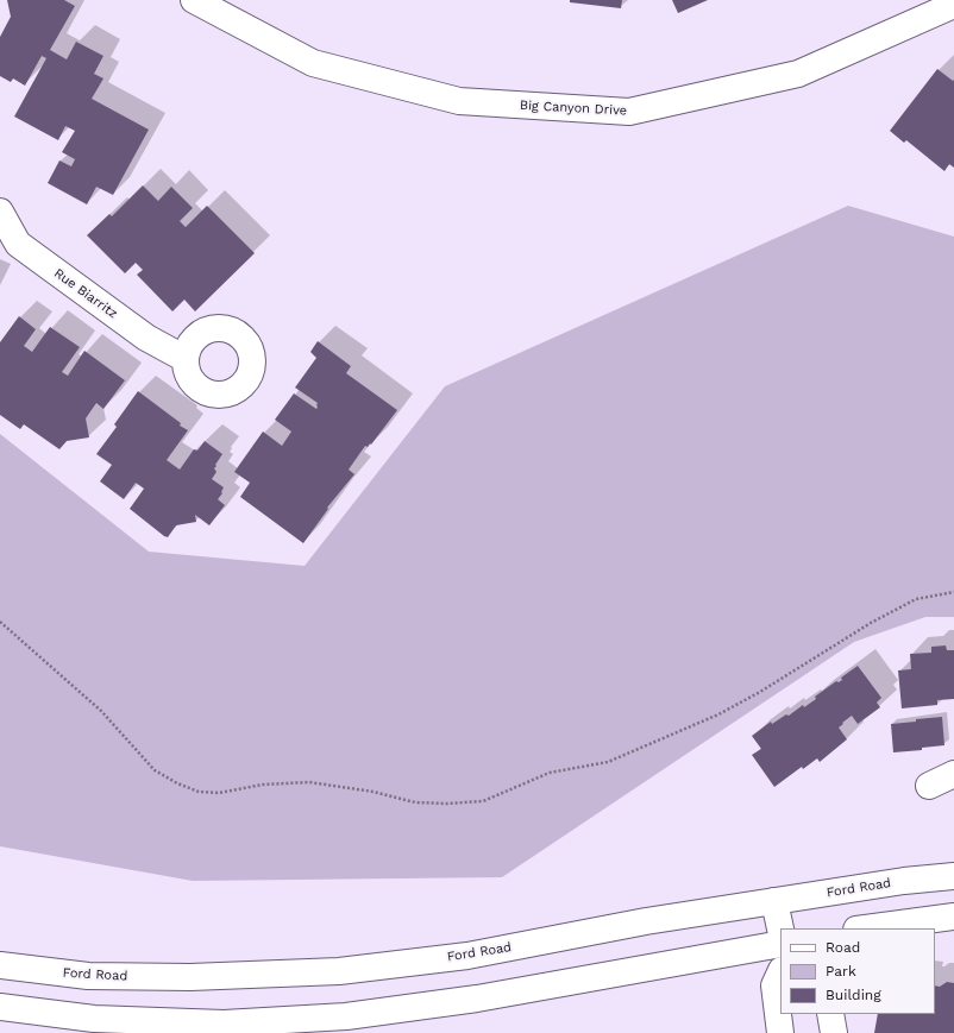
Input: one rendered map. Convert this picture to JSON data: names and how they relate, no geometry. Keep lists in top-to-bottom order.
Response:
{
  "streets": {
    "main road": ["Big Canyon Drive", "Rue Biarritz", "Ford Road"]
  },
  "legend": ["Road", "Park", "Building"]
}
